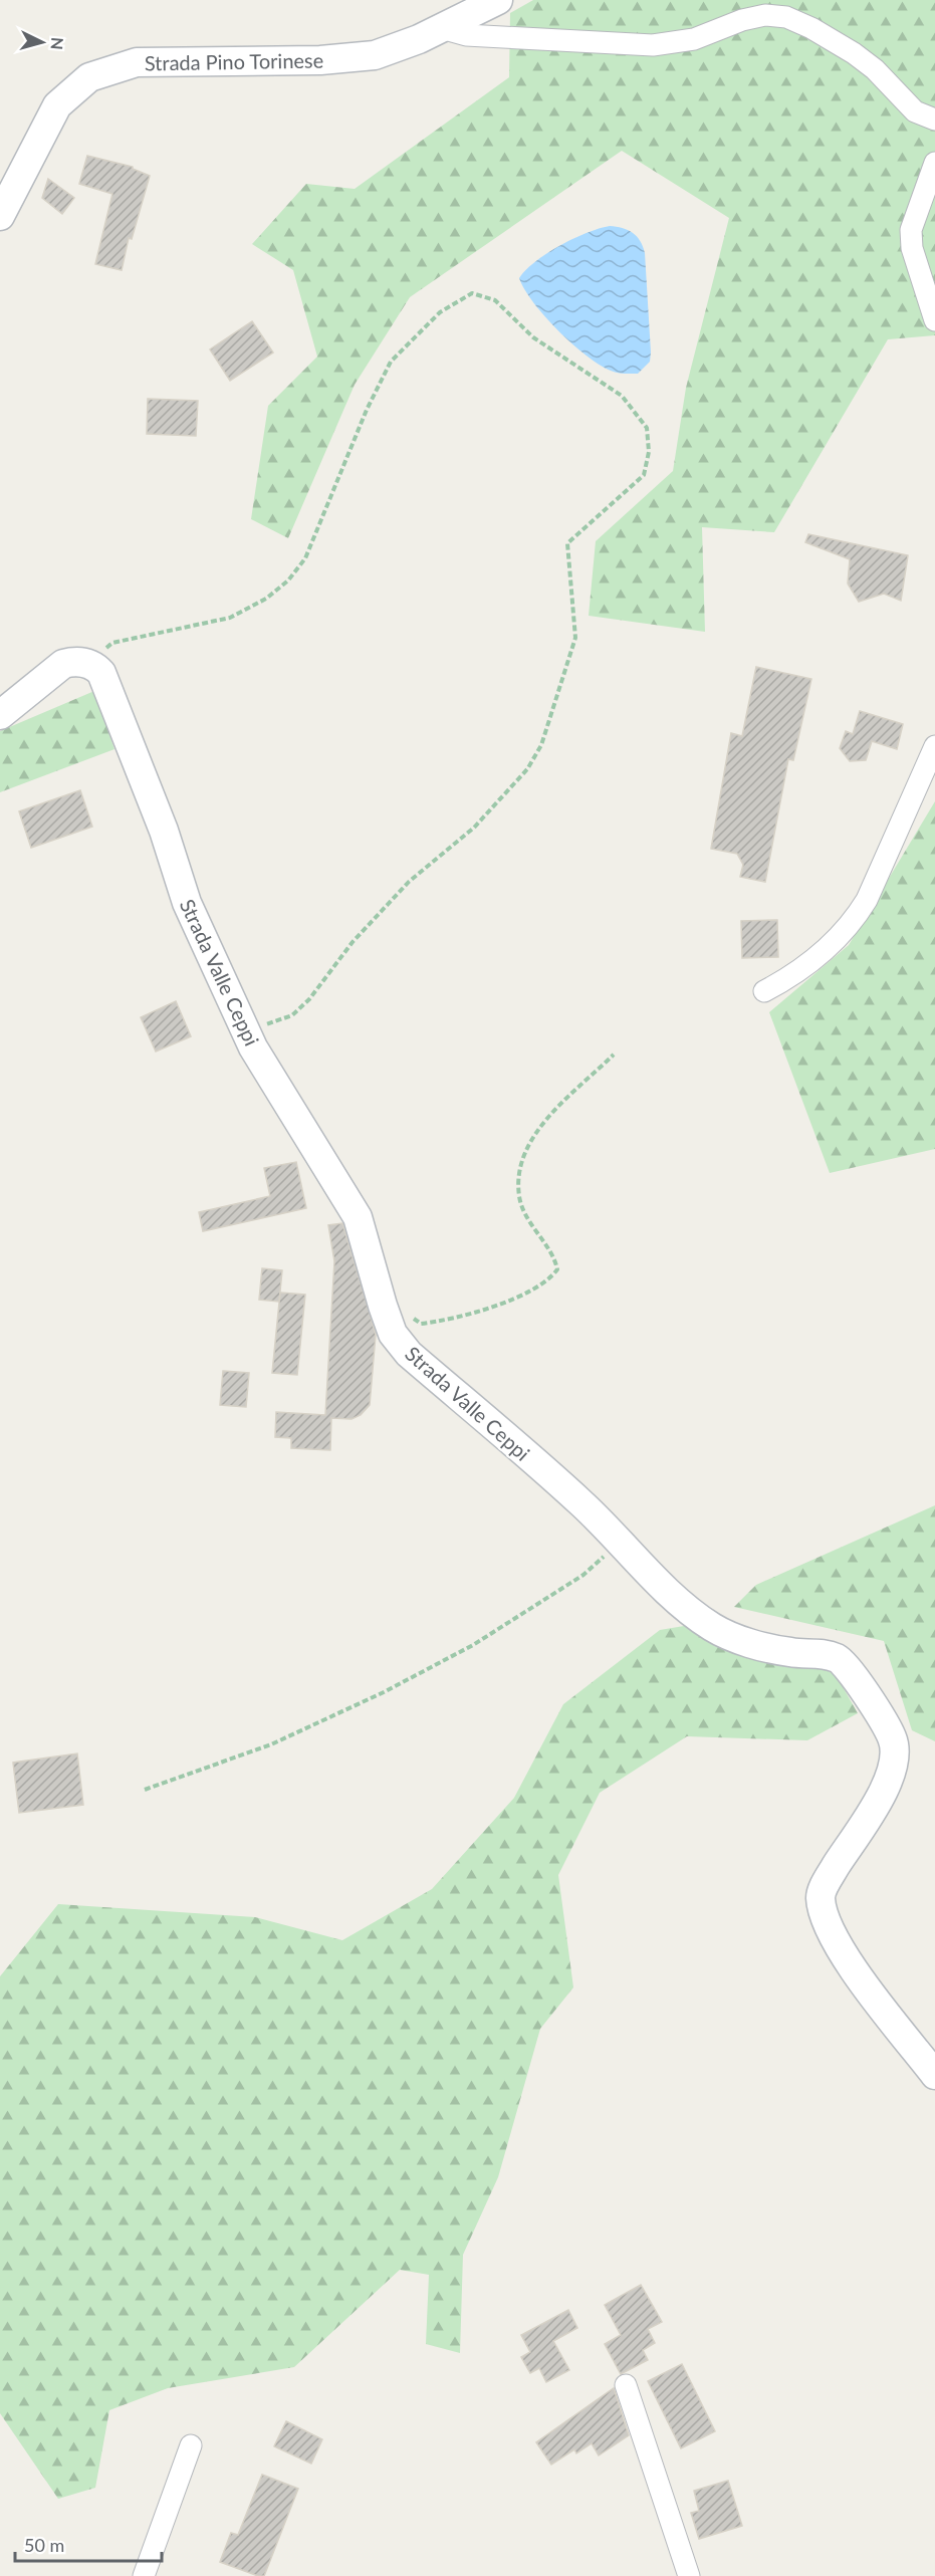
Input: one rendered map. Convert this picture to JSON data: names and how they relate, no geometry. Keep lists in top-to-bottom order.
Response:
{
  "streets": {
    "street": ["Strada Pino Torinese", "Strada Valle Ceppi"]
  },
  "scale_bar": "50 m",
  "north": "right"
}
